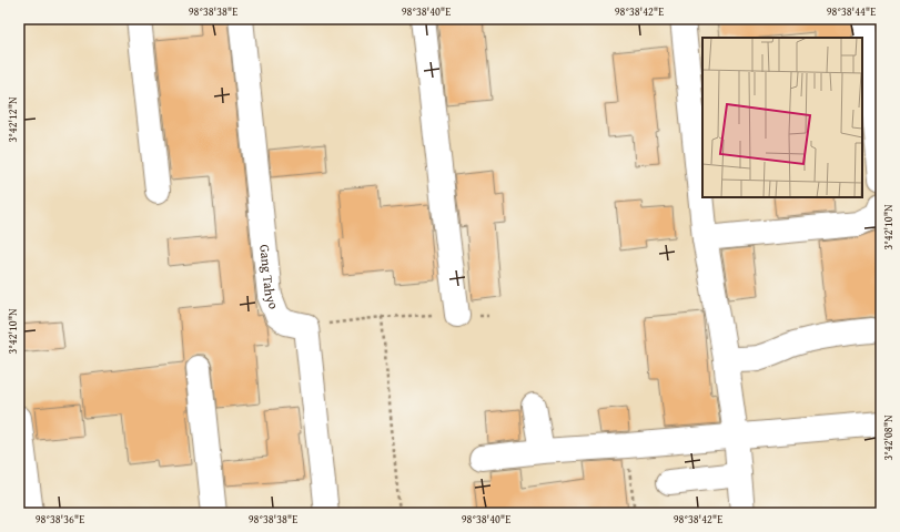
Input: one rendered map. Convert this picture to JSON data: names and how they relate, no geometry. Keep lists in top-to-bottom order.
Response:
{
  "streets": {
    "street": ["Gang Tahyo"]
  },
  "coordinates": [
    "98°38'38\"E",
    "98°38'40\"E",
    "98°38'42\"E",
    "98°38'44\"E",
    "3°42'12\"N",
    "3°42'10\"N",
    "3°42'08\"N",
    "98°38'36\"E"
  ]
}
